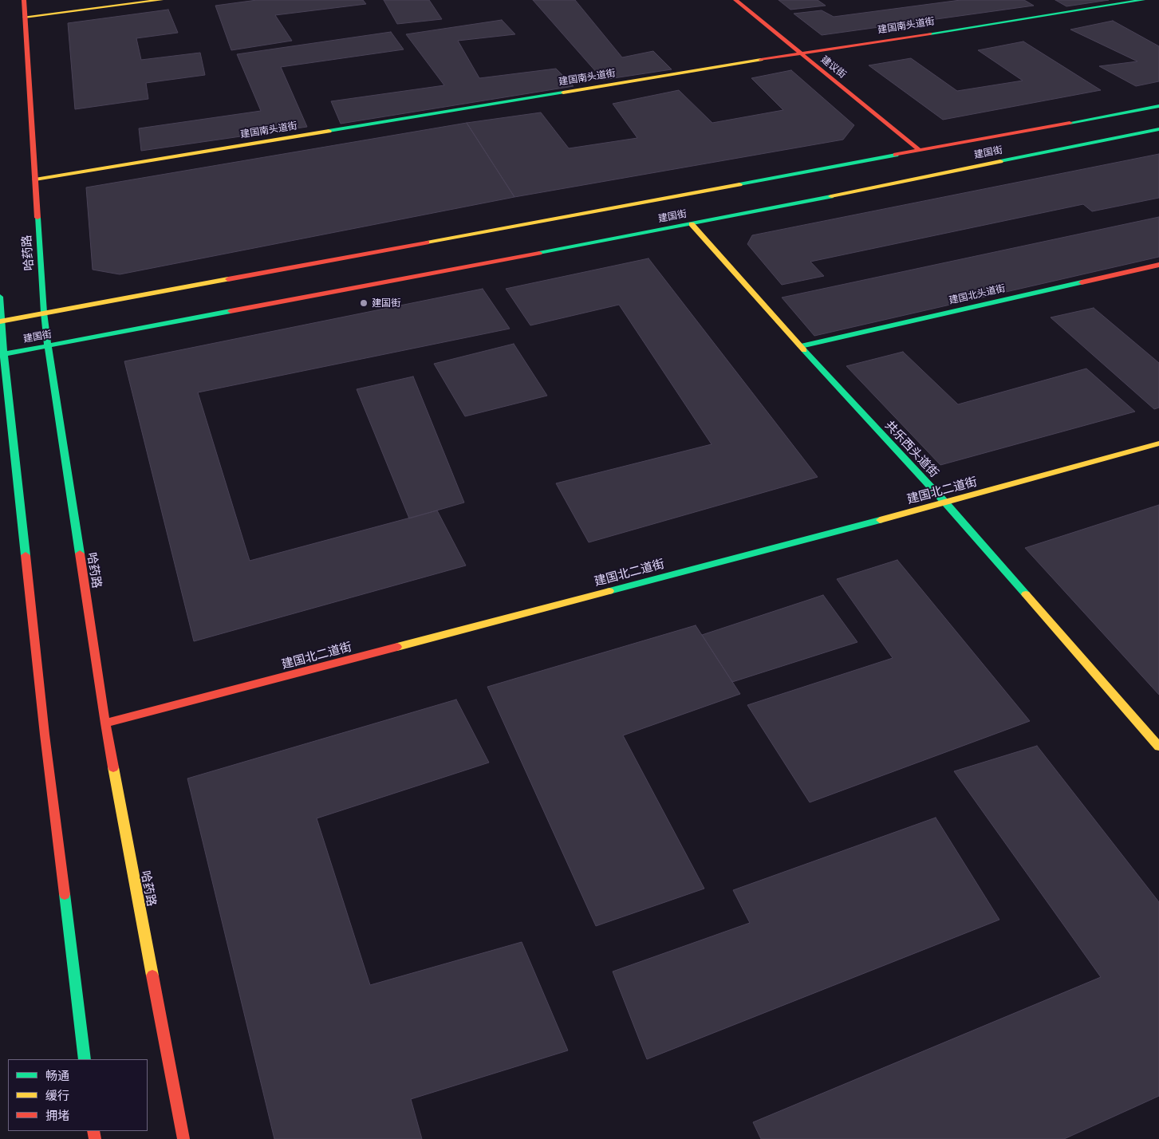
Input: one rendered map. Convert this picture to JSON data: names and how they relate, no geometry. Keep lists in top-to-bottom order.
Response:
{
  "streets": {
    "main road": [
      "建国南头道街",
      "建议街",
      "建国街",
      "哈药路",
      "建国北头道街",
      "共乐西头道街",
      "建国北二道街"
    ]
  },
  "crossings": [
    ["建国南头道街", "建议街"],
    ["建国南头道街", "哈药路"],
    ["建议街", "建国街"],
    ["建国街", "哈药路"],
    ["建国街", "共乐西头道街"],
    ["哈药路", "建国北二道街"],
    ["建国北头道街", "共乐西头道街"],
    ["共乐西头道街", "建国北二道街"]
  ],
  "places": ["建国街"],
  "legend": ["畅通", "缓行", "拥堵"]
}
